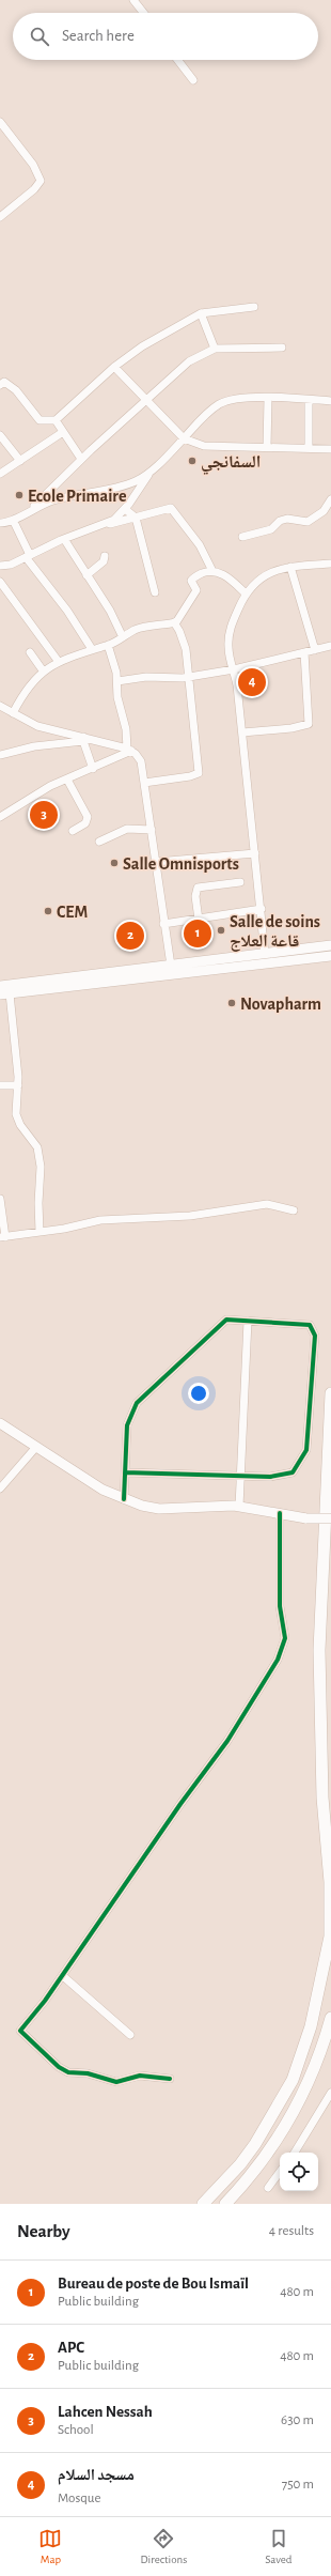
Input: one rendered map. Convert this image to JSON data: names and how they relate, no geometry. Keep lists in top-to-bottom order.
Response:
{
  "places": [
    "السفانجي",
    "Ecole Primaire",
    "Salle Omnisports",
    "CEM",
    "Salle de soins قاعة العلاج",
    "Novapharm"
  ],
  "page": {
    "search": "Search here",
    "pins": [
      "4",
      "3",
      "1",
      "2"
    ],
    "heading": ["Nearby", "4 results"],
    "list": [
      {
        "mark": "1",
        "name": "Bureau de poste de Bou Ismaïl",
        "note": "Public building",
        "value": "480 m"
      },
      {
        "mark": "2",
        "name": "APC",
        "note": "Public building",
        "value": "480 m"
      },
      {
        "mark": "3",
        "name": "Lahcen Nessah",
        "note": "School",
        "value": "630 m"
      },
      {
        "mark": "4",
        "name": "مسجد السلام",
        "note": "Mosque",
        "value": "750 m"
      }
    ],
    "nav": ["Map", "Directions", "Saved"]
  }
}
